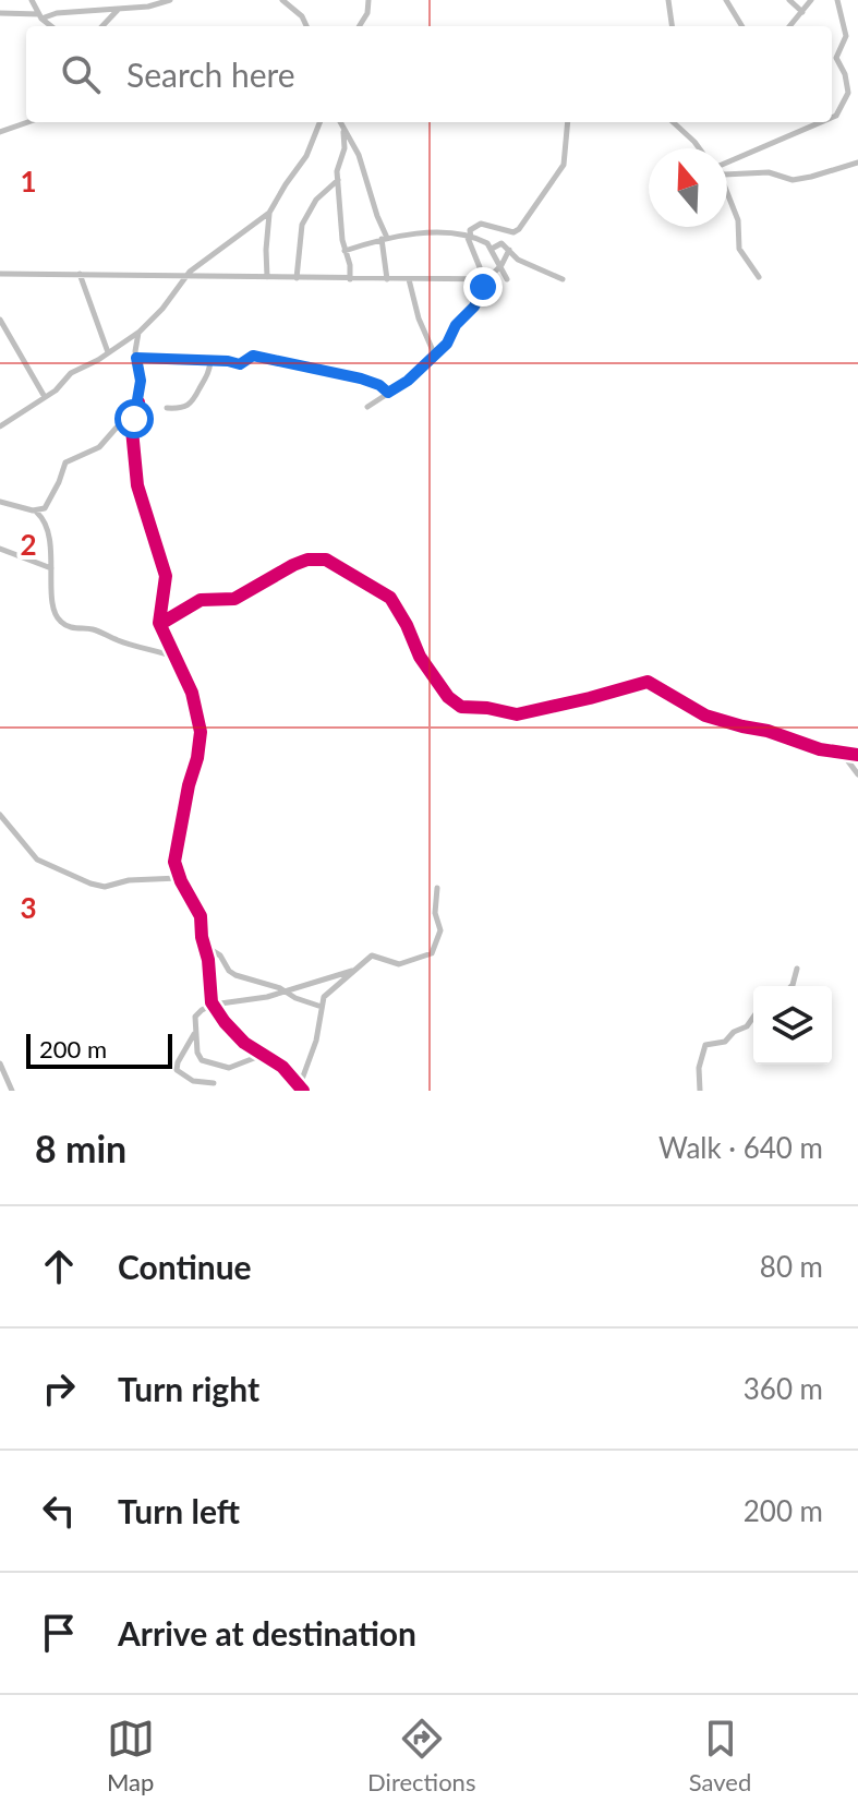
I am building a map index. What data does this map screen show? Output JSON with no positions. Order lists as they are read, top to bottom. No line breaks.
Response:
{"scale_bar":"200 m","north":"top","page":{"search":"Search here","scale":"200 m","heading":["8 min","Walk · 640 m"],"list":[["Continue","80 m"],["Turn right","360 m"],["Turn left","200 m"],"Arrive at destination"],"nav":["Map","Directions","Saved"]},"grid":{"rows":["1","2","3"]}}
